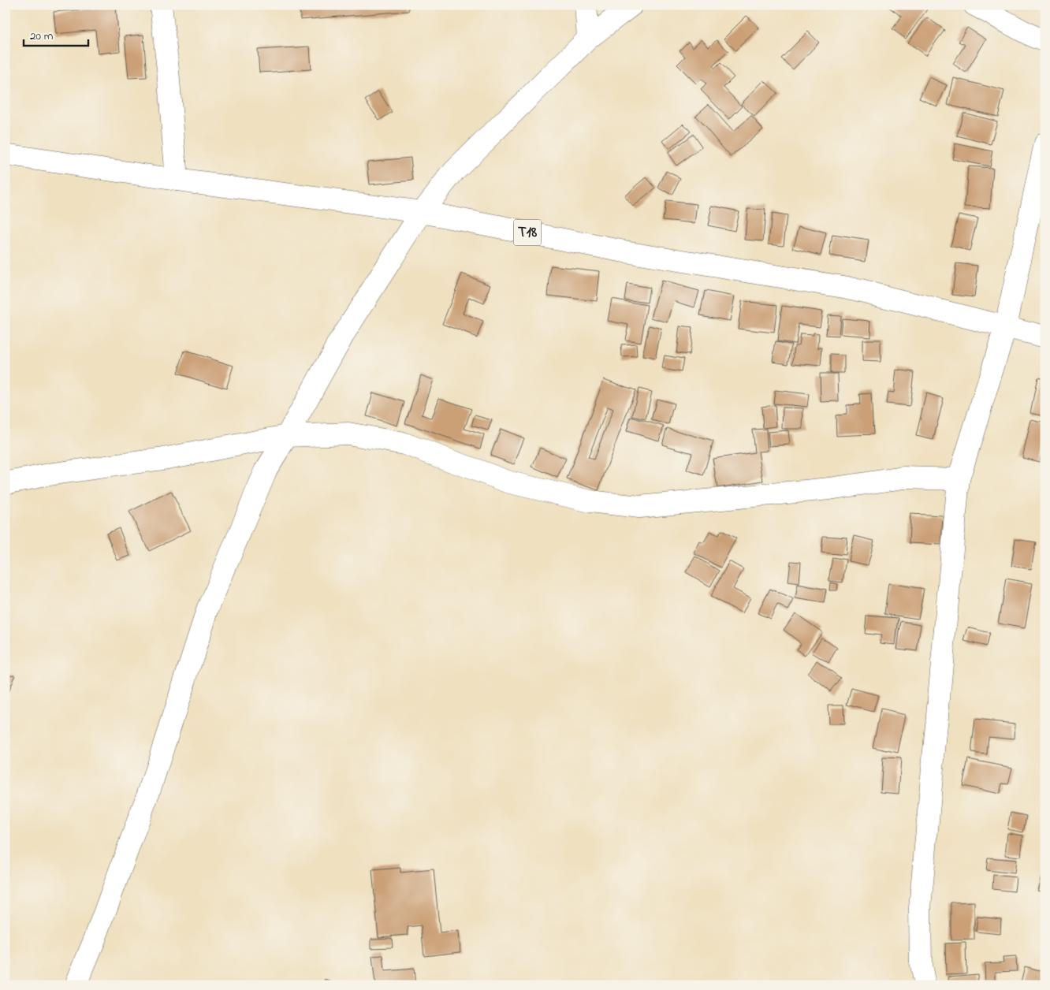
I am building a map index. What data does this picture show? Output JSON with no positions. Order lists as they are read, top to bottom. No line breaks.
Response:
{"streets":{"main road":["T18"]},"scale_bar":"20 m"}
